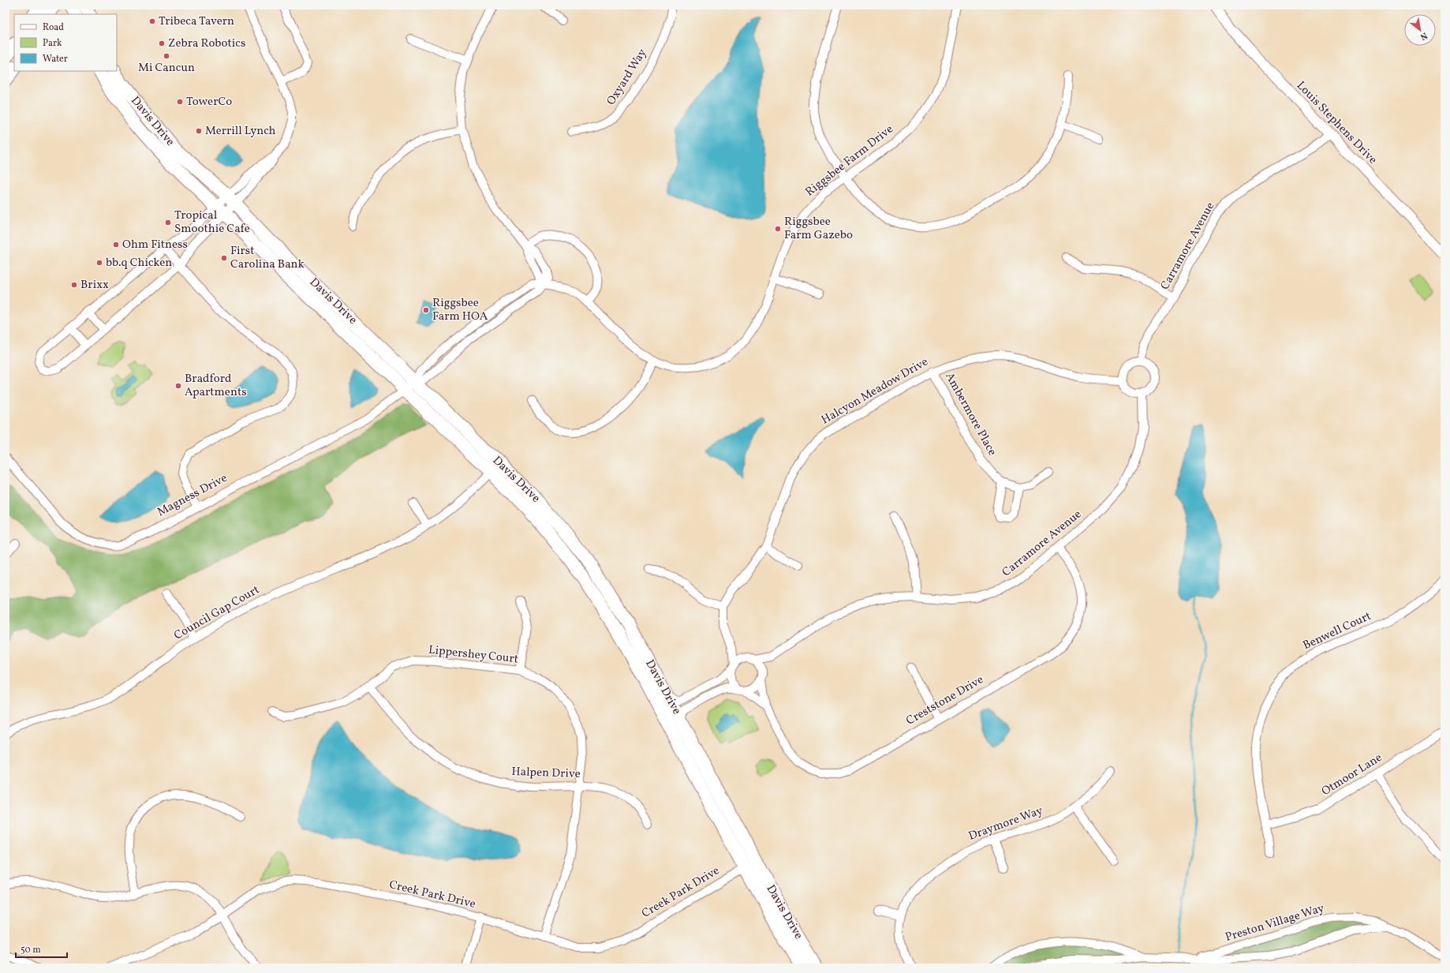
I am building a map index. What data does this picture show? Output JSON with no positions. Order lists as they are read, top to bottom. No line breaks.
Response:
{"streets":{"main road":["Davis Drive"],"street":["Oxyard Way","Louis Stephens Drive","Riggsbee Farm Drive","Carramore Avenue","Halcyon Meadow Drive","Ambermore Place","Magness Drive","Council Gap Court","Benwell Court","Lippershey Court","Creststone Drive","Halpen Drive","Otmoor Lane","Draymore Way","Creek Park Drive","Preston Village Way"]},"crossings":[["Davis Drive","Riggsbee Farm Drive"],["Davis Drive","Magness Drive"],["Davis Drive","Council Gap Court"],["Davis Drive","Creek Park Drive"],["Louis Stephens Drive","Carramore Avenue"],["Riggsbee Farm Drive","Magness Drive"],["Carramore Avenue","Halcyon Meadow Drive"],["Carramore Avenue","Creststone Drive"],["Halcyon Meadow Drive","Ambermore Place"],["Halcyon Meadow Drive","Creststone Drive"],["Benwell Court","Otmoor Lane"],["Lippershey Court","Halpen Drive"],["Lippershey Court","Creek Park Drive"]],"places":["Tribeca Tavern","Zebra Robotics","Mi Cancun","TowerCo","Merrill Lynch","Tropical Smoothie Cafe","Riggsbee Farm Gazebo","Ohm Fitness","First Carolina Bank","bb.q Chicken","Brixx","Riggsbee Farm HOA","Bradford Apartments"],"legend":["Road","Park","Water"],"scale_bar":"50 m","north":"bottom right"}
